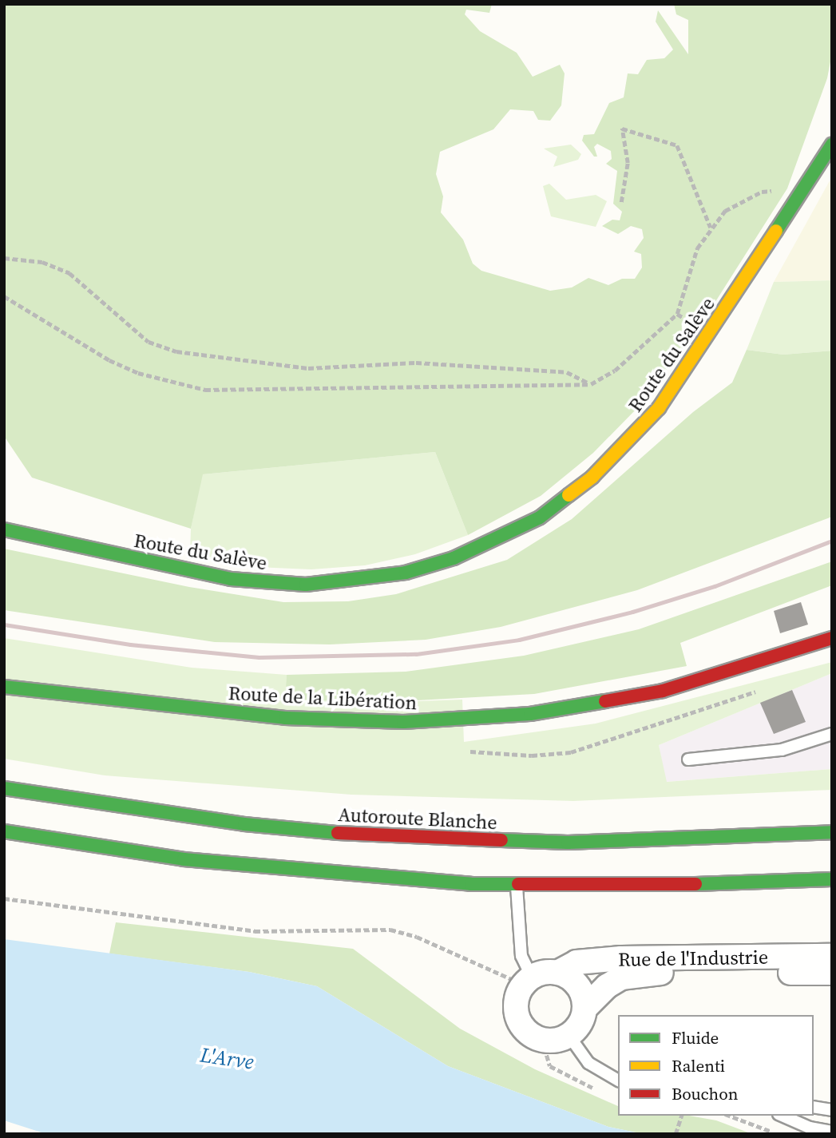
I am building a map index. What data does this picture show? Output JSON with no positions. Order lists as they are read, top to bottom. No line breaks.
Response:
{"streets":{"main road":["Route du Salève","Route de la Libération","Autoroute Blanche"],"street":["Rue de l'Industrie"]},"water":["L'Arve"],"legend":["Fluide","Ralenti","Bouchon"]}
